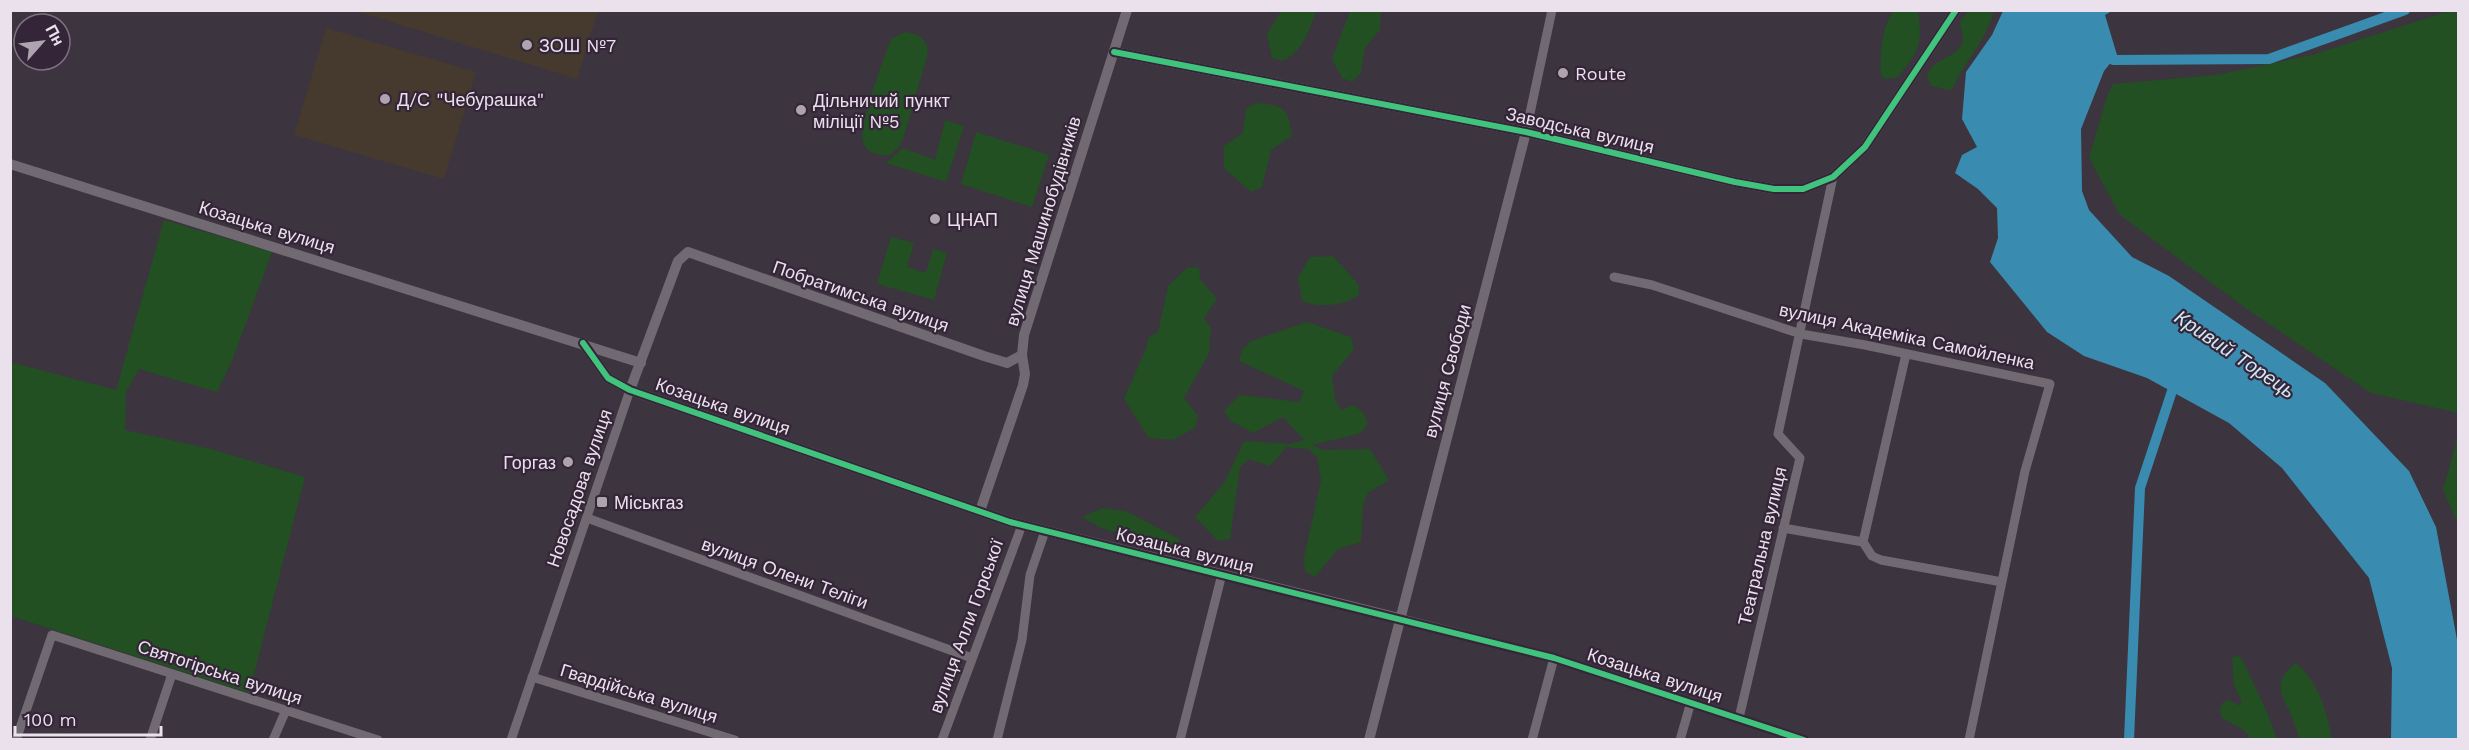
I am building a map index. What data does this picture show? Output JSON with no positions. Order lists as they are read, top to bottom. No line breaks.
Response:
{"streets":{"street":["Заводська вулиця","вулиця Машинобудівників","Козацька вулиця","Побратимська вулиця","вулиця Академіка Самойленка","вулиця Свободи","Новосадова вулиця","Театральна вулиця","вулиця Олени Теліги","вулиця Алли Горської","Святогірська вулиця","Гвардійська вулиця"]},"crossings":[["Заводська вулиця","вулиця Машинобудівників"],["Заводська вулиця","вулиця Свободи"],["Заводська вулиця","Театральна вулиця"],["вулиця Машинобудівників","Козацька вулиця"],["вулиця Машинобудівників","Побратимська вулиця"],["Козацька вулиця","вулиця Свободи"],["Козацька вулиця","Новосадова вулиця"],["Козацька вулиця","Театральна вулиця"],["Козацька вулиця","вулиця Алли Горської"],["Побратимська вулиця","Новосадова вулиця"],["вулиця Академіка Самойленка","Театральна вулиця"],["Новосадова вулиця","вулиця Олени Теліги"],["Новосадова вулиця","Гвардійська вулиця"],["вулиця Олени Теліги","вулиця Алли Горської"]],"water":["Кривий Торець"],"places":{"other":["ЗОШ №7","Route","Д/С \"Чебурашка\"","Дільничий пункт міліції №5","ЦНАП","Горгаз"],"transit":["Міськгаз"]},"scale_bar":"100 m","north":"top right"}
